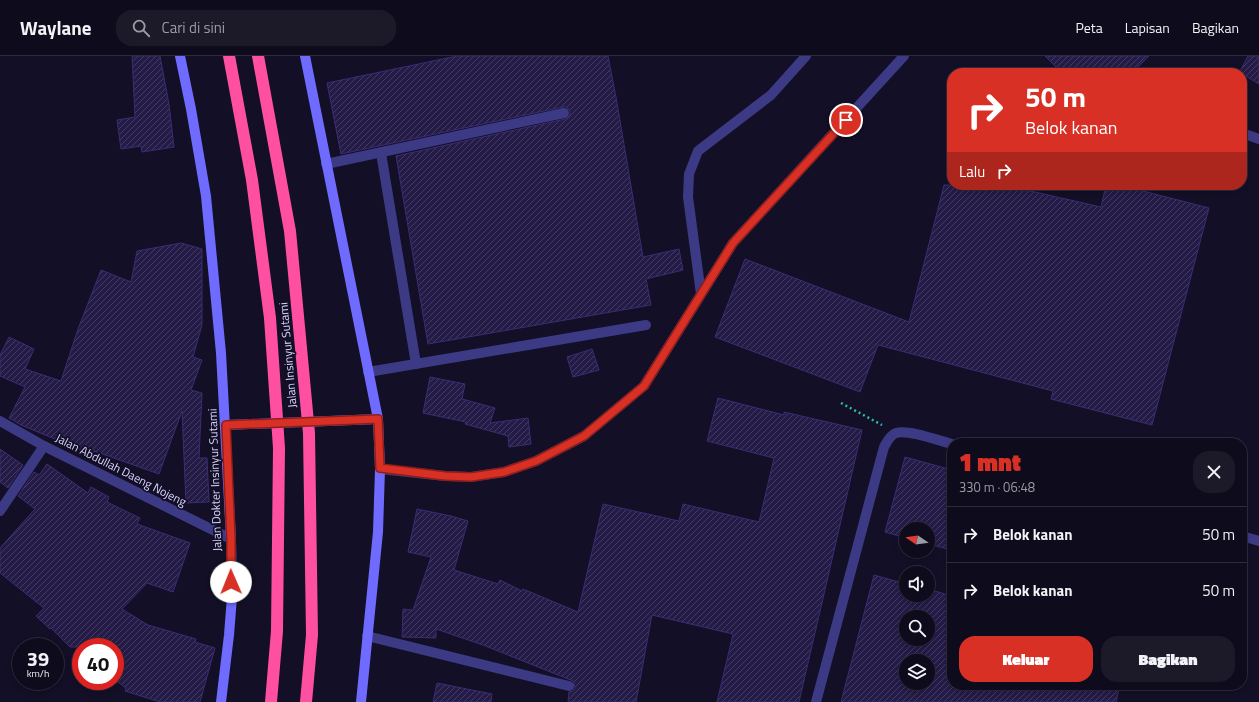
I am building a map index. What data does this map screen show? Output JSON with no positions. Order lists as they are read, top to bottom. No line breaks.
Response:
{"streets":{"highway":["Jalan Insinyur Sutami"],"street":["Jalan Abdullah Daeng Nojeng","Jalan Dokter Insinyur Sutami"]},"crossings":[["Jalan Abdullah Daeng Nojeng","Jalan Dokter Insinyur Sutami"]],"north":"left","page":{"header":"Waylane","search":"Cari di sini","nav":["Peta","Lapisan","Bagikan"],"turn":["50 m","Belok kanan"],"then":"Lalu","heading":["1 mnt","330 m · 06:48"],"list":[{"name":"Belok kanan","value":"50 m"},{"name":"Belok kanan","value":"50 m"}],"buttons":["Keluar","Bagikan"],"speed":"39 km/h","limit":"40"}}
